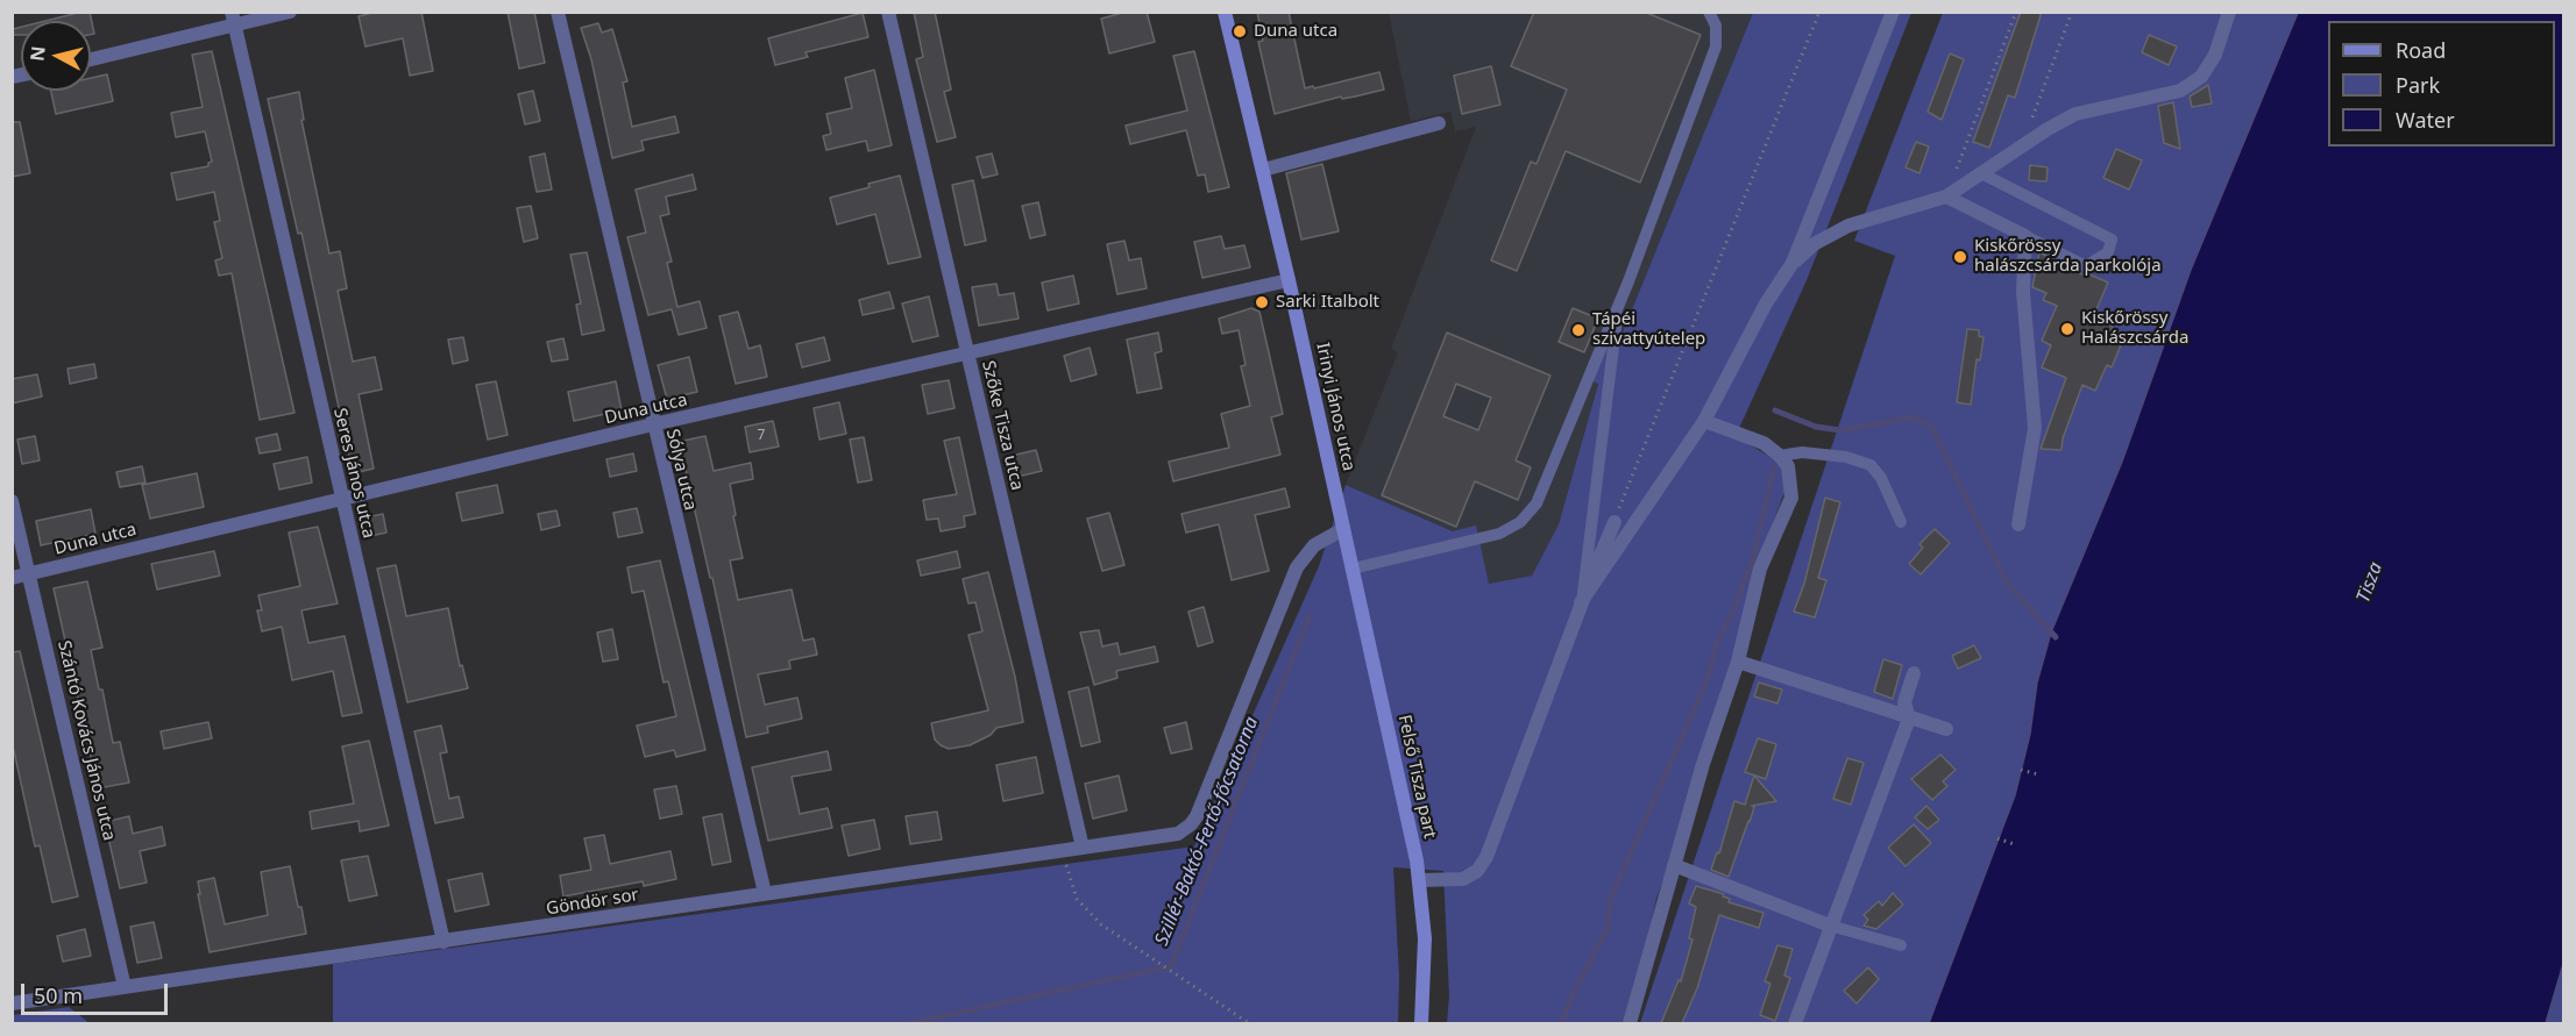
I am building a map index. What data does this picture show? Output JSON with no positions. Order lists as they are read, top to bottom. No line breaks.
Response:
{"streets":{"main road":["Irinyi János utca","Felső Tisza part"],"street":["Duna utca","Szőke Tisza utca","Sólya utca","Seres János utca","Szántó Kovács János utca","Göndör sor"]},"crossings":[["Irinyi János utca","Duna utca"],["Irinyi János utca","Felső Tisza part"],["Irinyi János utca","Göndör sor"],["Duna utca","Szőke Tisza utca"],["Duna utca","Sólya utca"],["Duna utca","Seres János utca"],["Duna utca","Szántó Kovács János utca"],["Szőke Tisza utca","Göndör sor"],["Sólya utca","Göndör sor"],["Seres János utca","Göndör sor"],["Szántó Kovács János utca","Göndör sor"],["Felső Tisza part","Göndör sor"]],"water":["Tisza","Szillér-Baktó-Fertő-főcsatorna"],"places":["Duna utca","Kiskőrössy halászcsárda parkolója","Sarki Italbolt","Kiskőrössy Halászcsárda","Tápéi szivattyútelep"],"house_numbers":["7"],"legend":["Road","Park","Water"],"scale_bar":"50 m","north":"left"}
